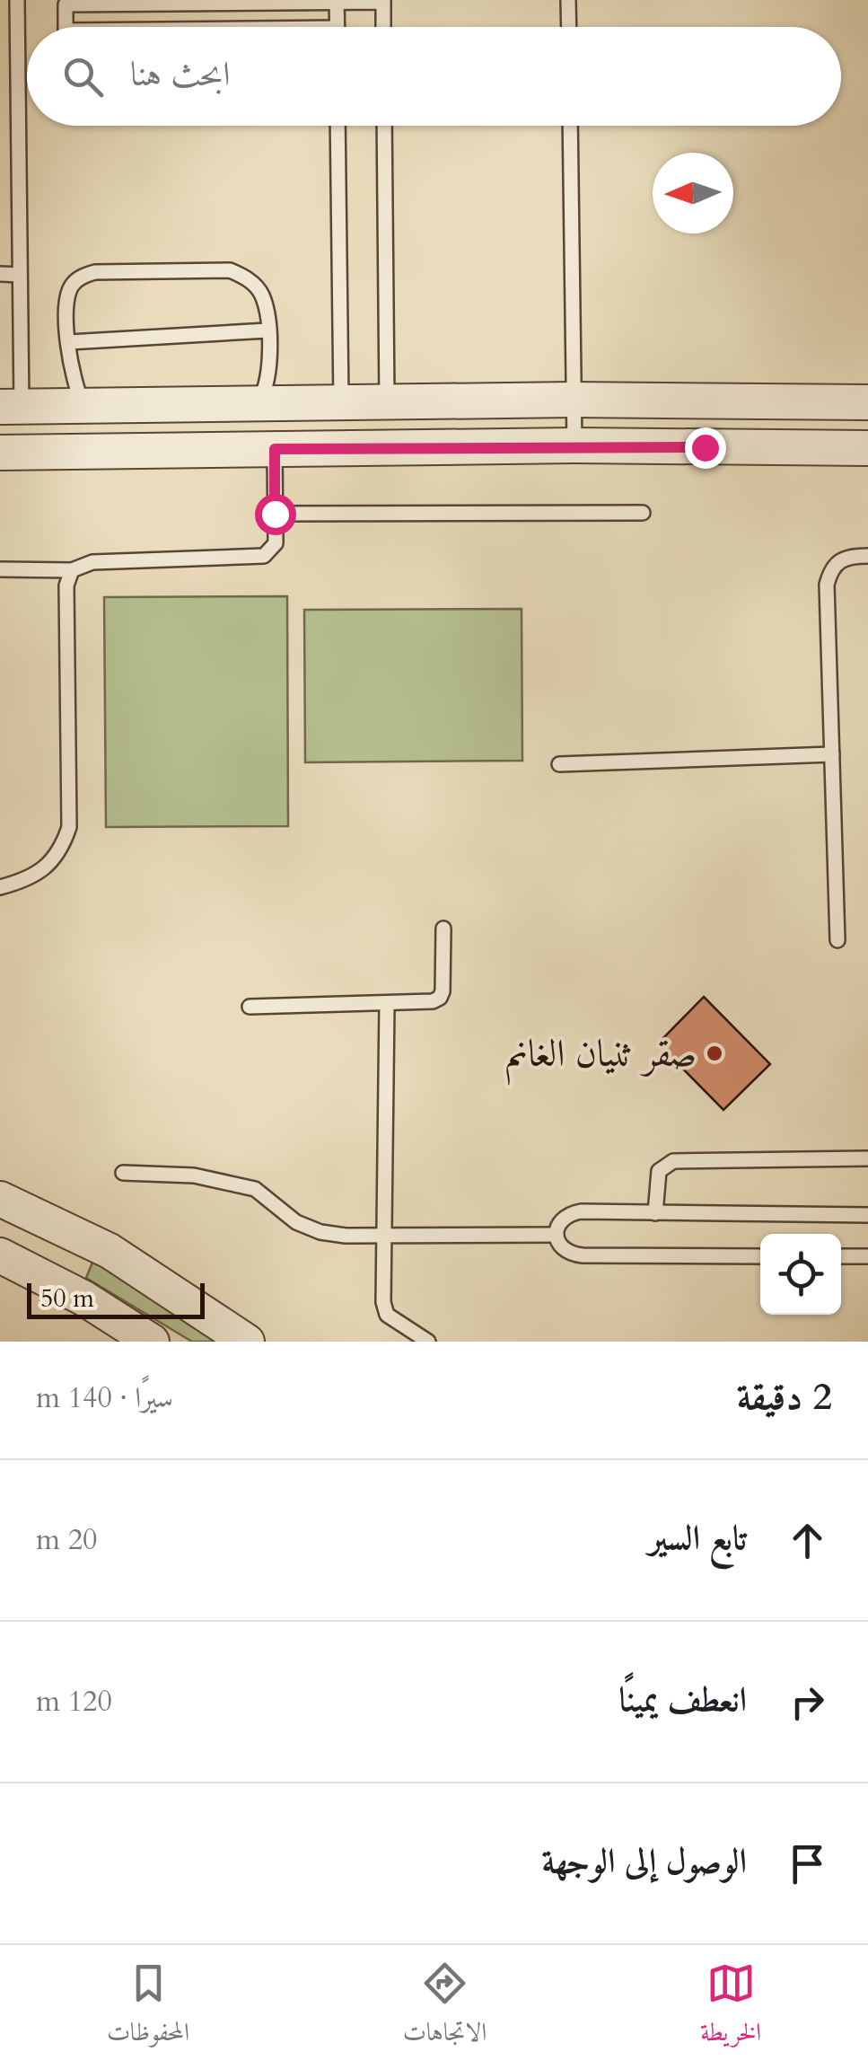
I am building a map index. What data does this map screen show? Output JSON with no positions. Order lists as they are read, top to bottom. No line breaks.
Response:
{"places":["صقر ثنيان الغانم"],"scale_bar":"50 m","north":"left","page":{"search":"ابحث هنا","scale":"50 m","heading":["2 دقيقة","سيرًا · 140 m"],"list":[["تابع السير","20 m"],["انعطف يمينًا","120 m"],"الوصول إلى الوجهة"],"nav":["الخريطة","الاتجاهات","المحفوظات"]}}
